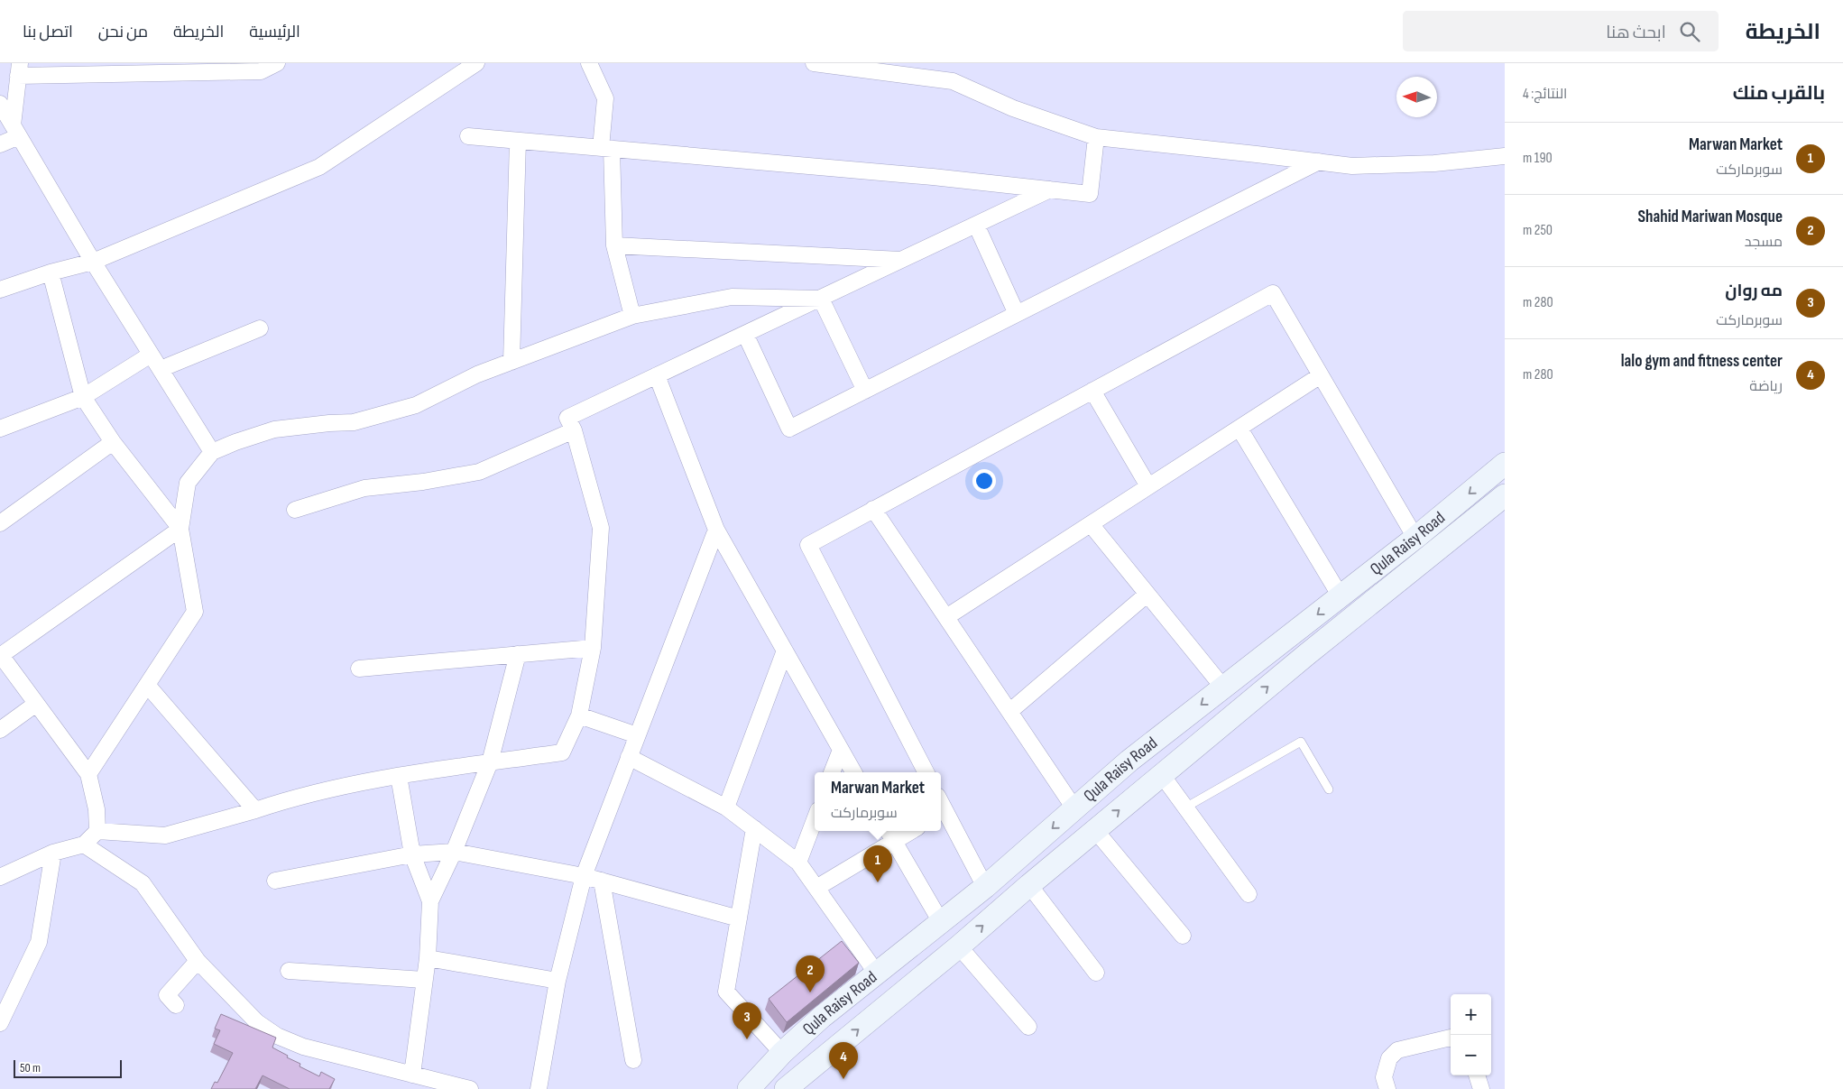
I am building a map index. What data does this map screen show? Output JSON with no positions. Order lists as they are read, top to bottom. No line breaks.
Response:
{"streets":{"main road":["Qula Raisy Road"]},"scale_bar":"50 m","north":"left","page":{"header":"الخريطة","search":"ابحث هنا","nav":["الرئيسية","الخريطة","من نحن","اتصل بنا"],"heading":["بالقرب منك","النتائج: 4"],"list":[{"mark":"1","name":"Marwan Market","note":"سوبرماركت","value":"190 m"},{"mark":"2","name":"Shahid Mariwan Mosque","note":"مسجد","value":"250 m"},{"mark":"3","name":"مه روان","note":"سوبرماركت","value":"280 m"},{"mark":"4","name":"lalo gym and fitness center","note":"رياضة","value":"280 m"}],"popup":["Marwan Market","سوبرماركت"],"pins":["1","2","3","4"],"map_buttons":["+","−"],"scale":"50 m"}}
